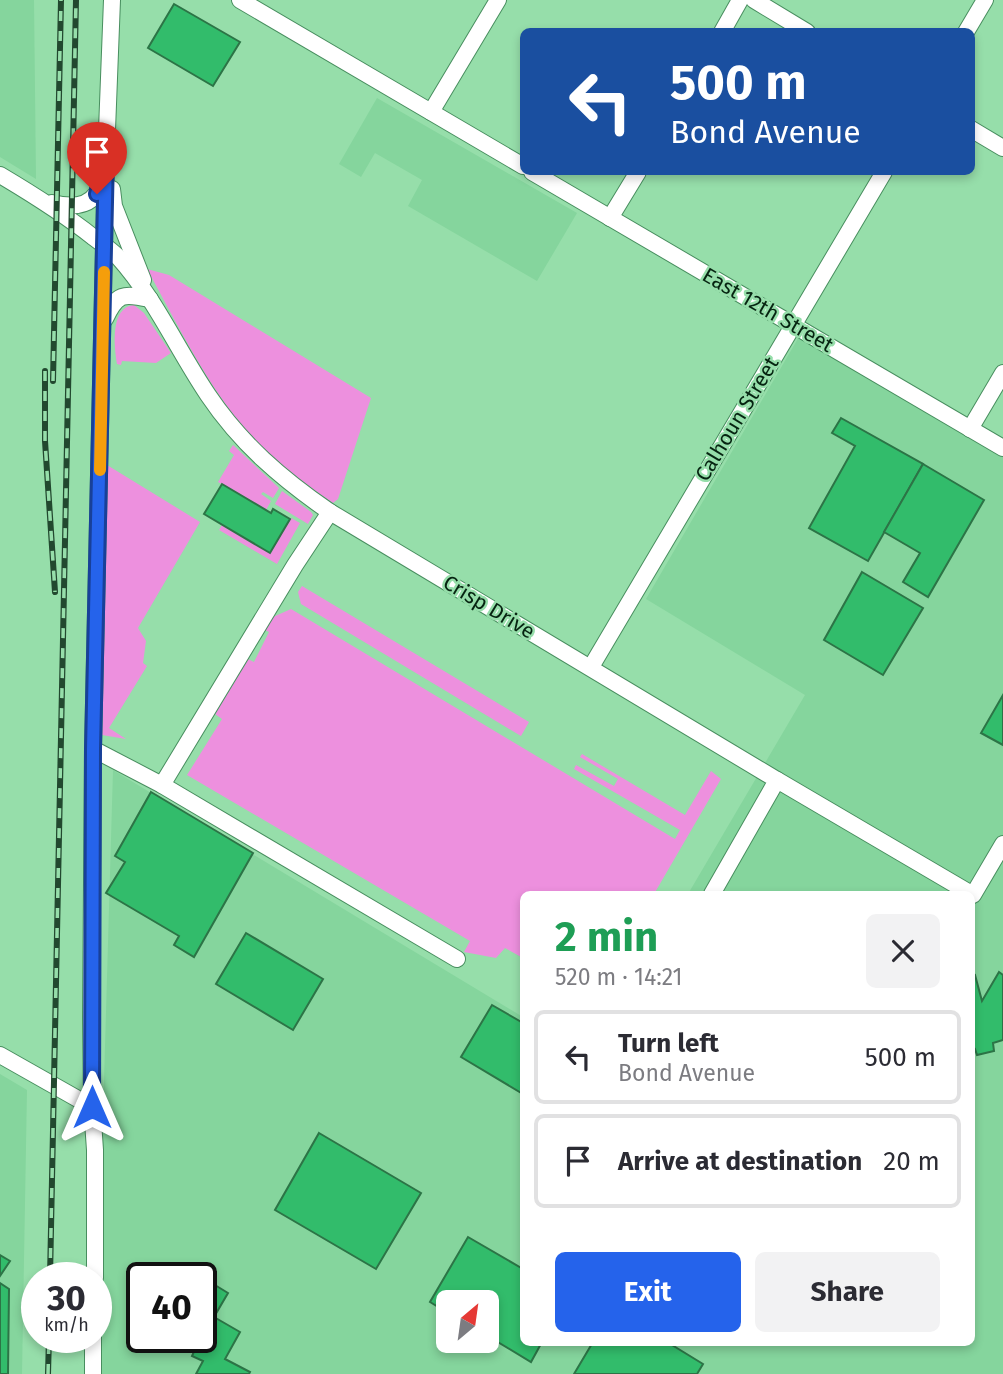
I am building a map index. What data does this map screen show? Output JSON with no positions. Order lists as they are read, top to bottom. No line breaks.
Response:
{"streets":{"street":["East 12th Street","Calhoun Street","Crisp Drive"]},"crossings":[["East 12th Street","Calhoun Street"],["Calhoun Street","Crisp Drive"]],"north":"top right","page":{"turn":["500 m","Bond Avenue"],"heading":["2 min","520 m · 14:21"],"list":[{"name":"Turn left","note":"Bond Avenue","value":"500 m"},{"name":"Arrive at destination","value":"20 m"}],"buttons":["Exit","Share"],"speed":"30 km/h","limit":"40"}}
